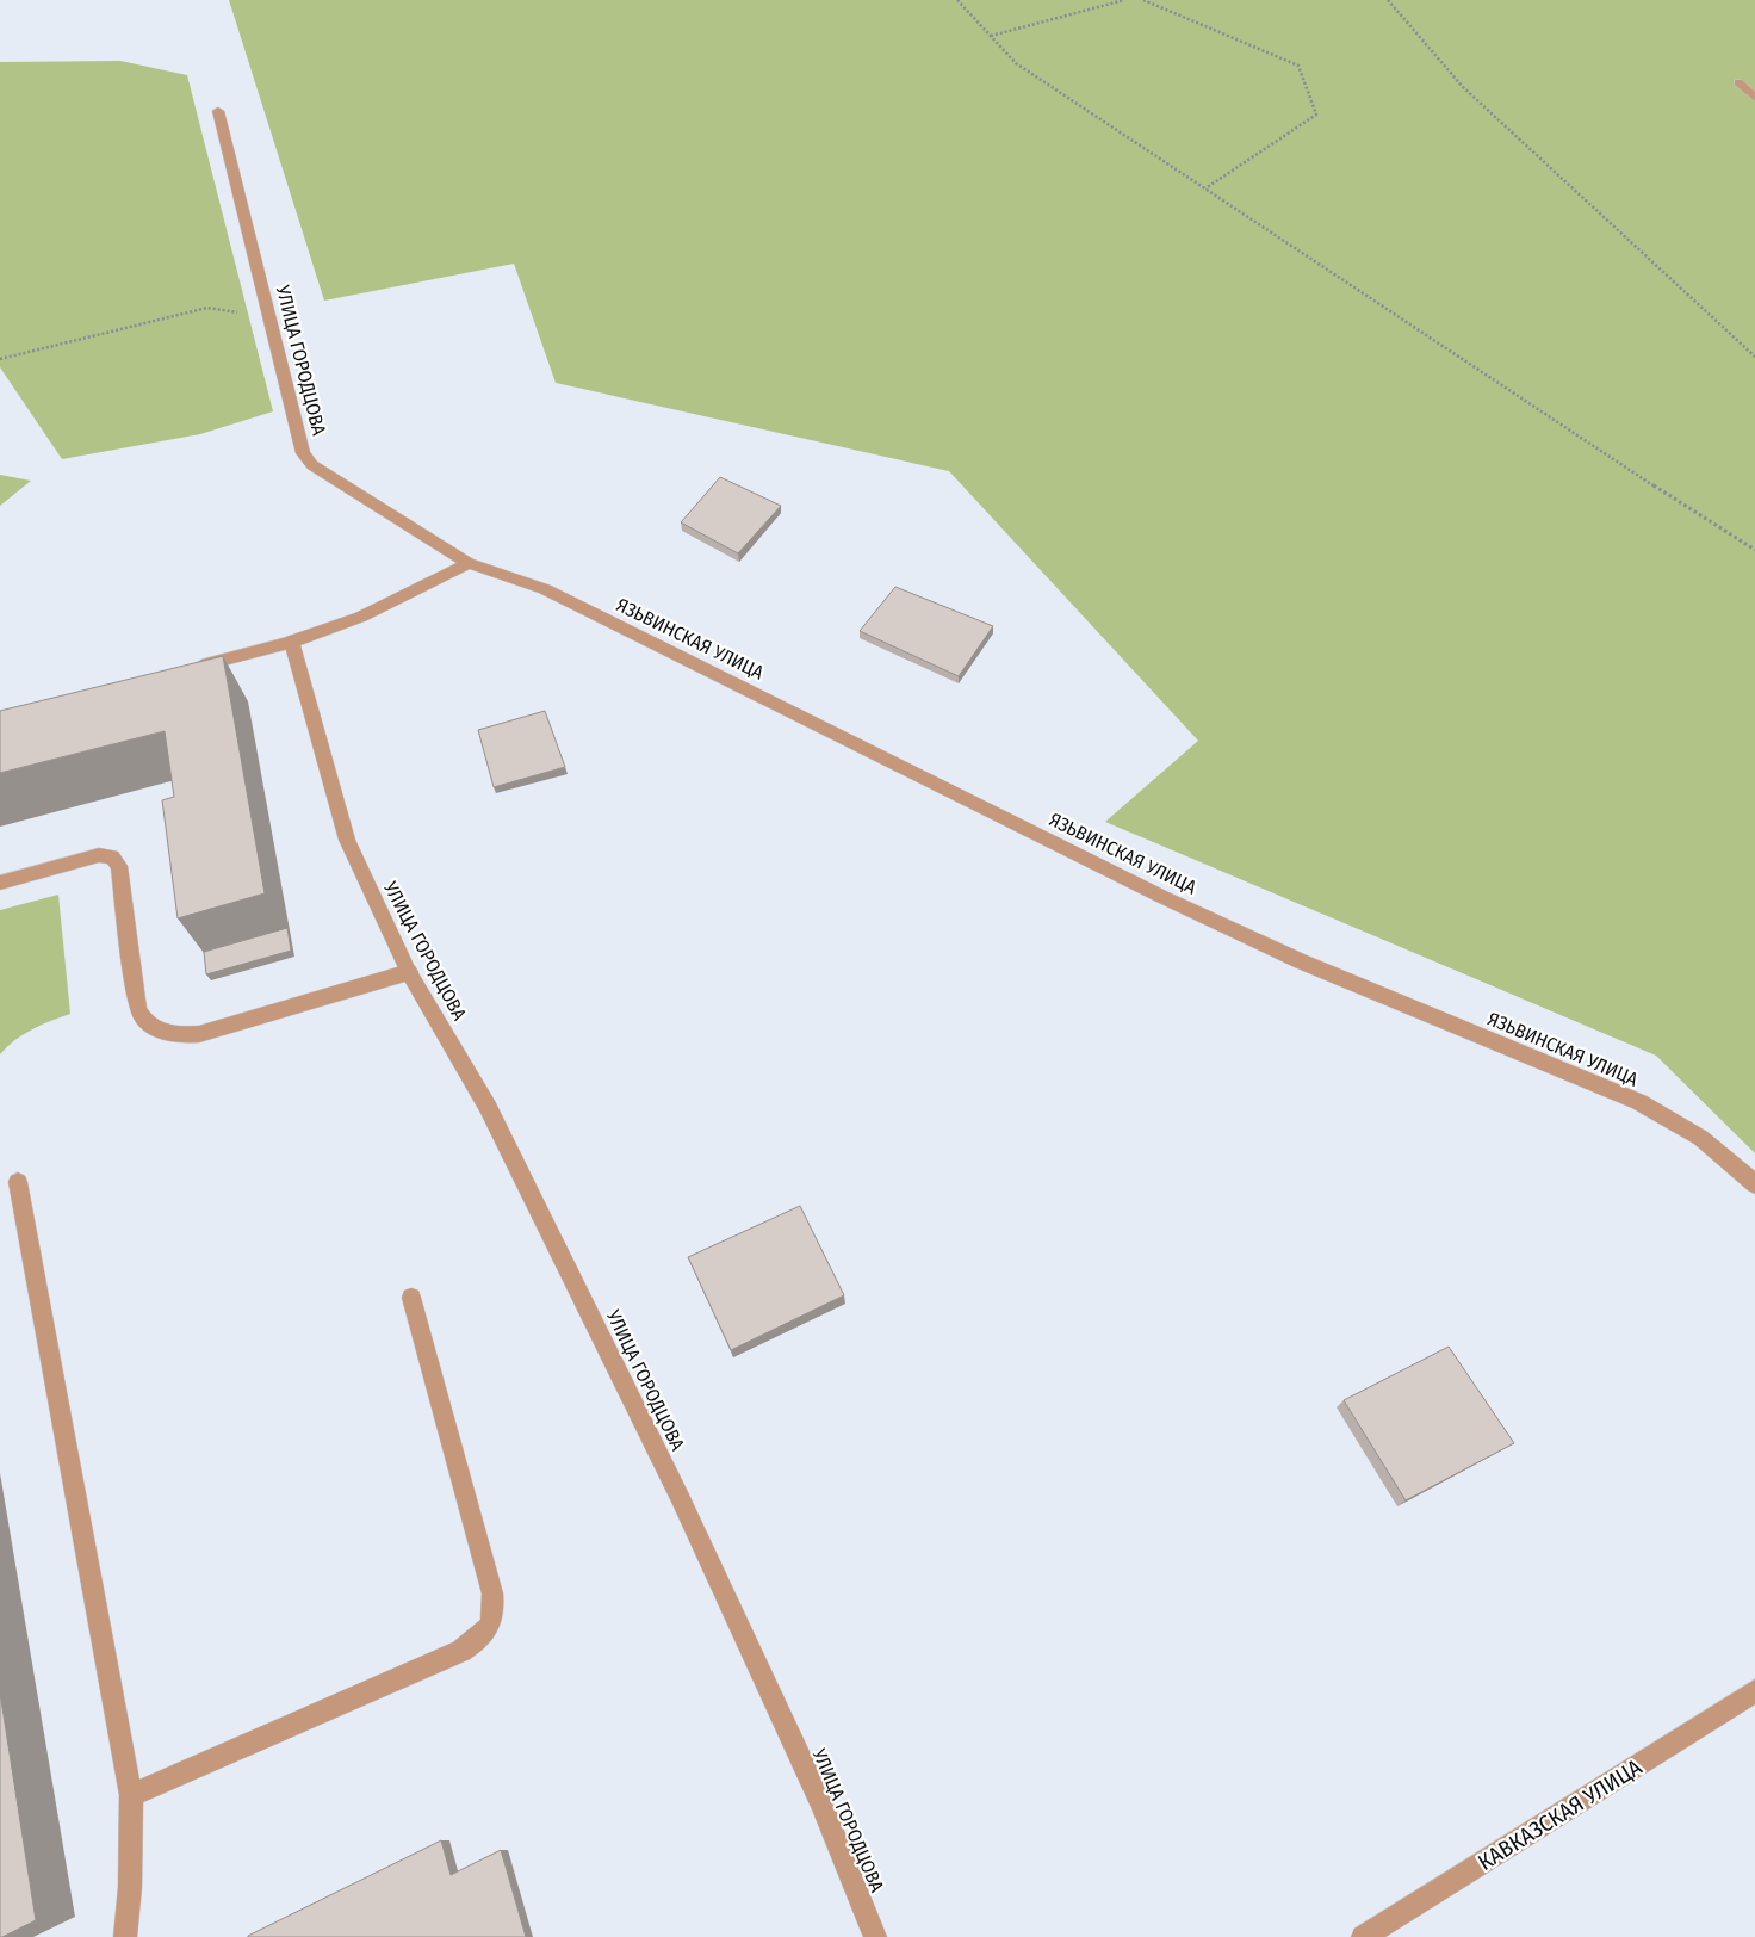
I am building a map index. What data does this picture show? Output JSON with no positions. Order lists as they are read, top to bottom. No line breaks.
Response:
{"streets":{"street":["УЛИЦА ГОРОДЦОВА","ЯЗЬВИНСКАЯ УЛИЦА","КАВКАЗСКАЯ УЛИЦА"]},"crossings":[["УЛИЦА ГОРОДЦОВА","ЯЗЬВИНСКАЯ УЛИЦА"]]}
